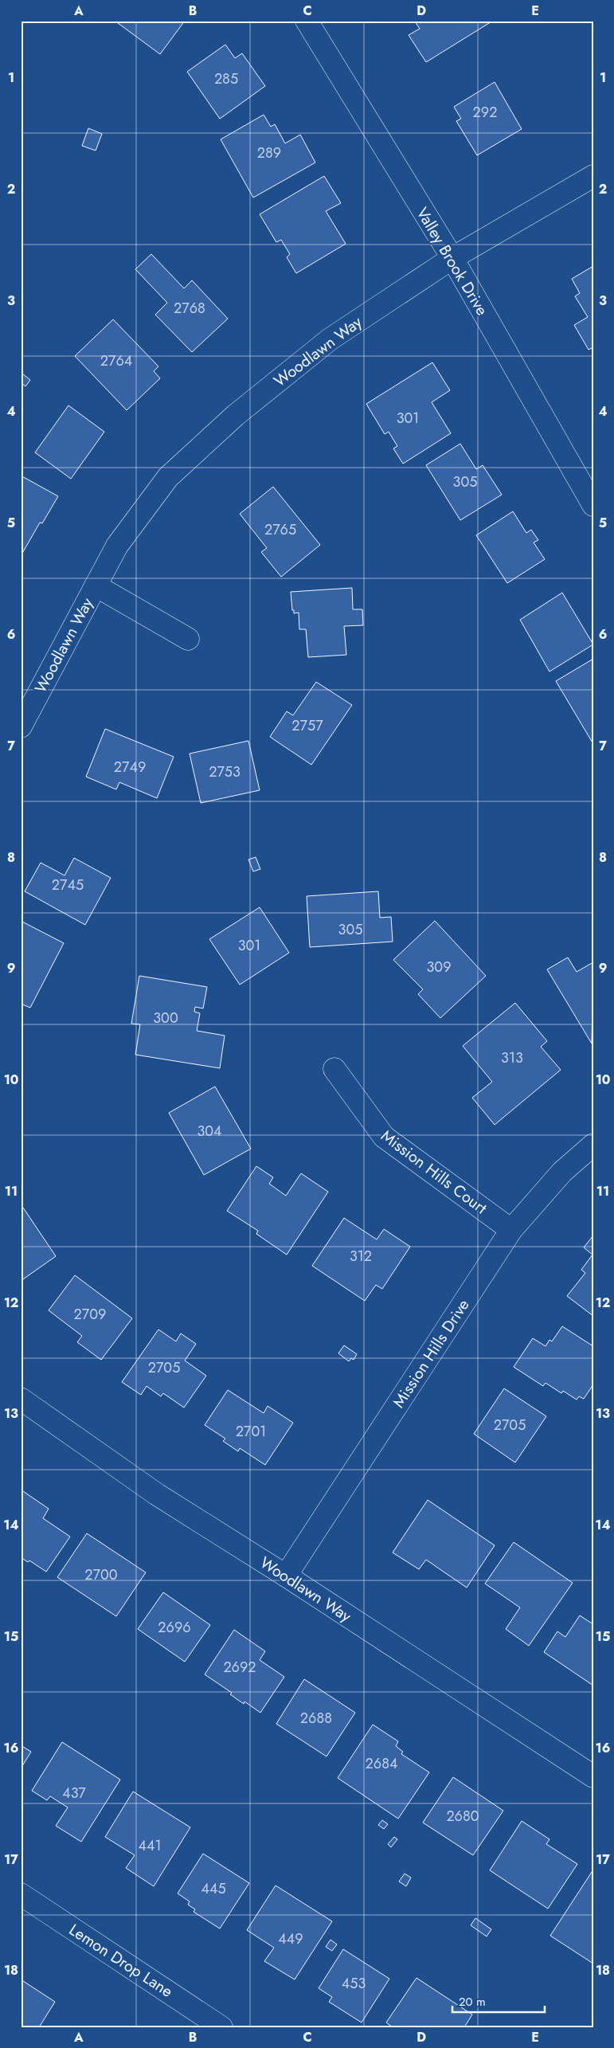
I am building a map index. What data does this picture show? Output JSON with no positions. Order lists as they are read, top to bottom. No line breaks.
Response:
{"streets":{"street":["Valley Brook Drive","Woodlawn Way","Mission Hills Court","Mission Hills Drive","Lemon Drop Lane"]},"crossings":[["Valley Brook Drive","Woodlawn Way"],["Woodlawn Way","Mission Hills Drive"],["Mission Hills Court","Mission Hills Drive"]],"house_numbers":["285","292","289","2768","2764","301","305","2765","2757","2749","2753","2745","305","301","309","300","313","304","312","2709","2705","2705","2701","2700","2696","2692","2688","2684","437","2680","441","445","449","453"],"scale_bar":"20 m","grid":{"columns":["A","B","C","D","E"],"rows":["1","2","3","4","5","6","7","8","9","10","11","12","13","14","15","16","17","18"]}}
